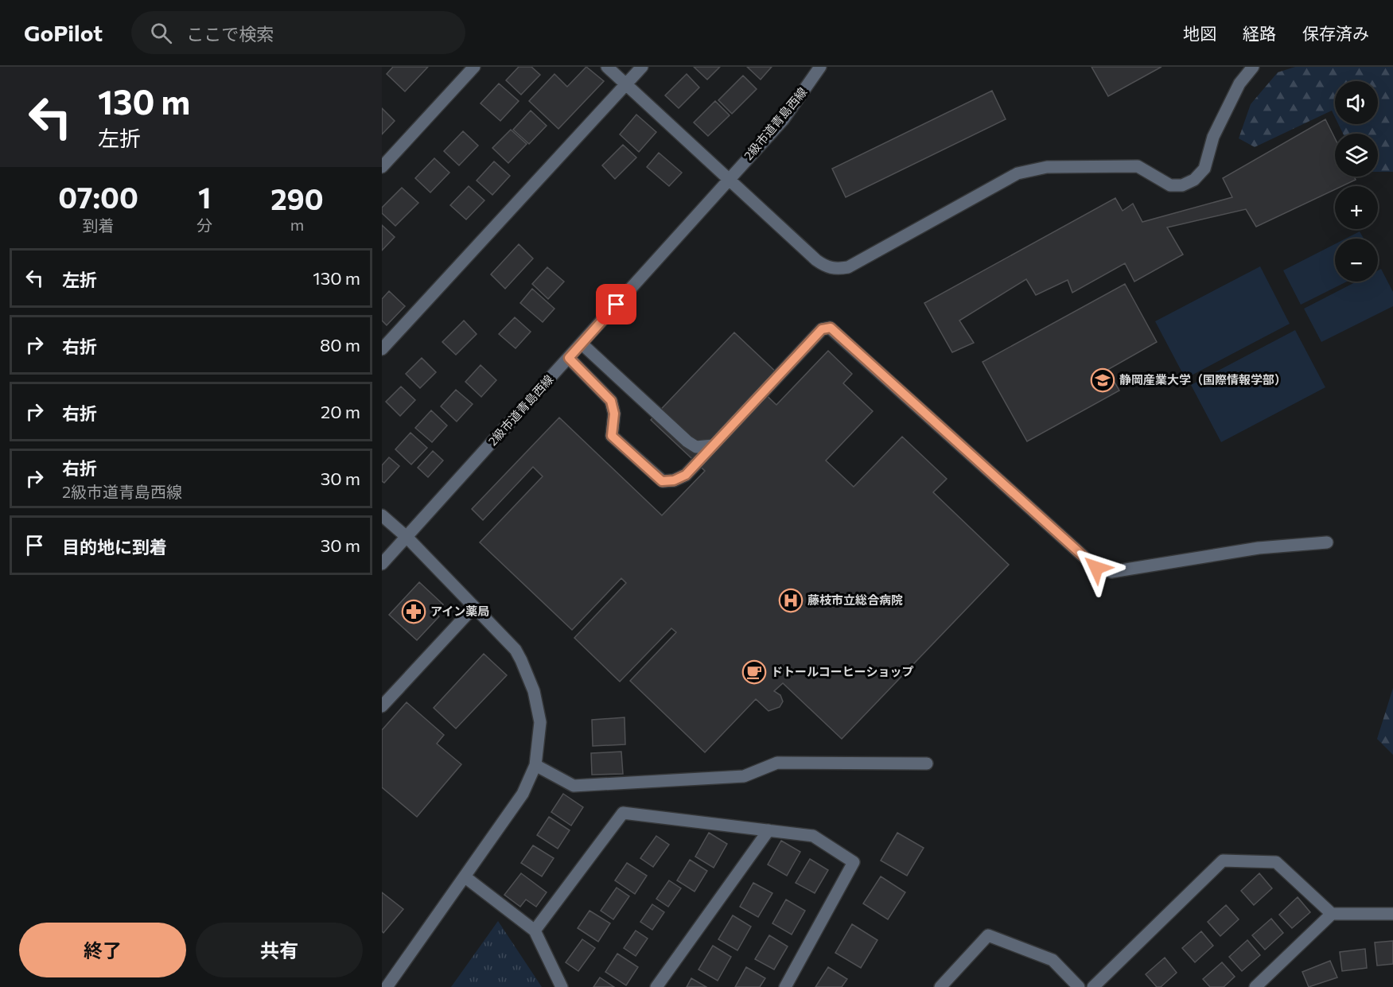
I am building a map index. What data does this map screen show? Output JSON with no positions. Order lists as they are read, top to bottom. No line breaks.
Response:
{"streets":{"street":["2級市道青島西線"]},"places":{"school or university":["静岡産業大学（国際情報学部）"],"hospital":["藤枝市立総合病院"],"pharmacy":["アイン薬局"],"cafe":["ドトールコーヒーショップ"]},"page":{"header":"GoPilot","search":"ここで検索","nav":["地図","経路","保存済み"],"turn":["130 m","左折"],"map_buttons":["+","−"],"eta":["07:00","到着","1","分","290","m"],"list":[{"name":"左折","value":"130 m"},{"name":"右折","value":"80 m"},{"name":"右折","value":"20 m"},{"name":"右折","note":"2級市道青島西線","value":"30 m"},{"name":"目的地に到着","value":"30 m"}],"buttons":["終了","共有"]}}
